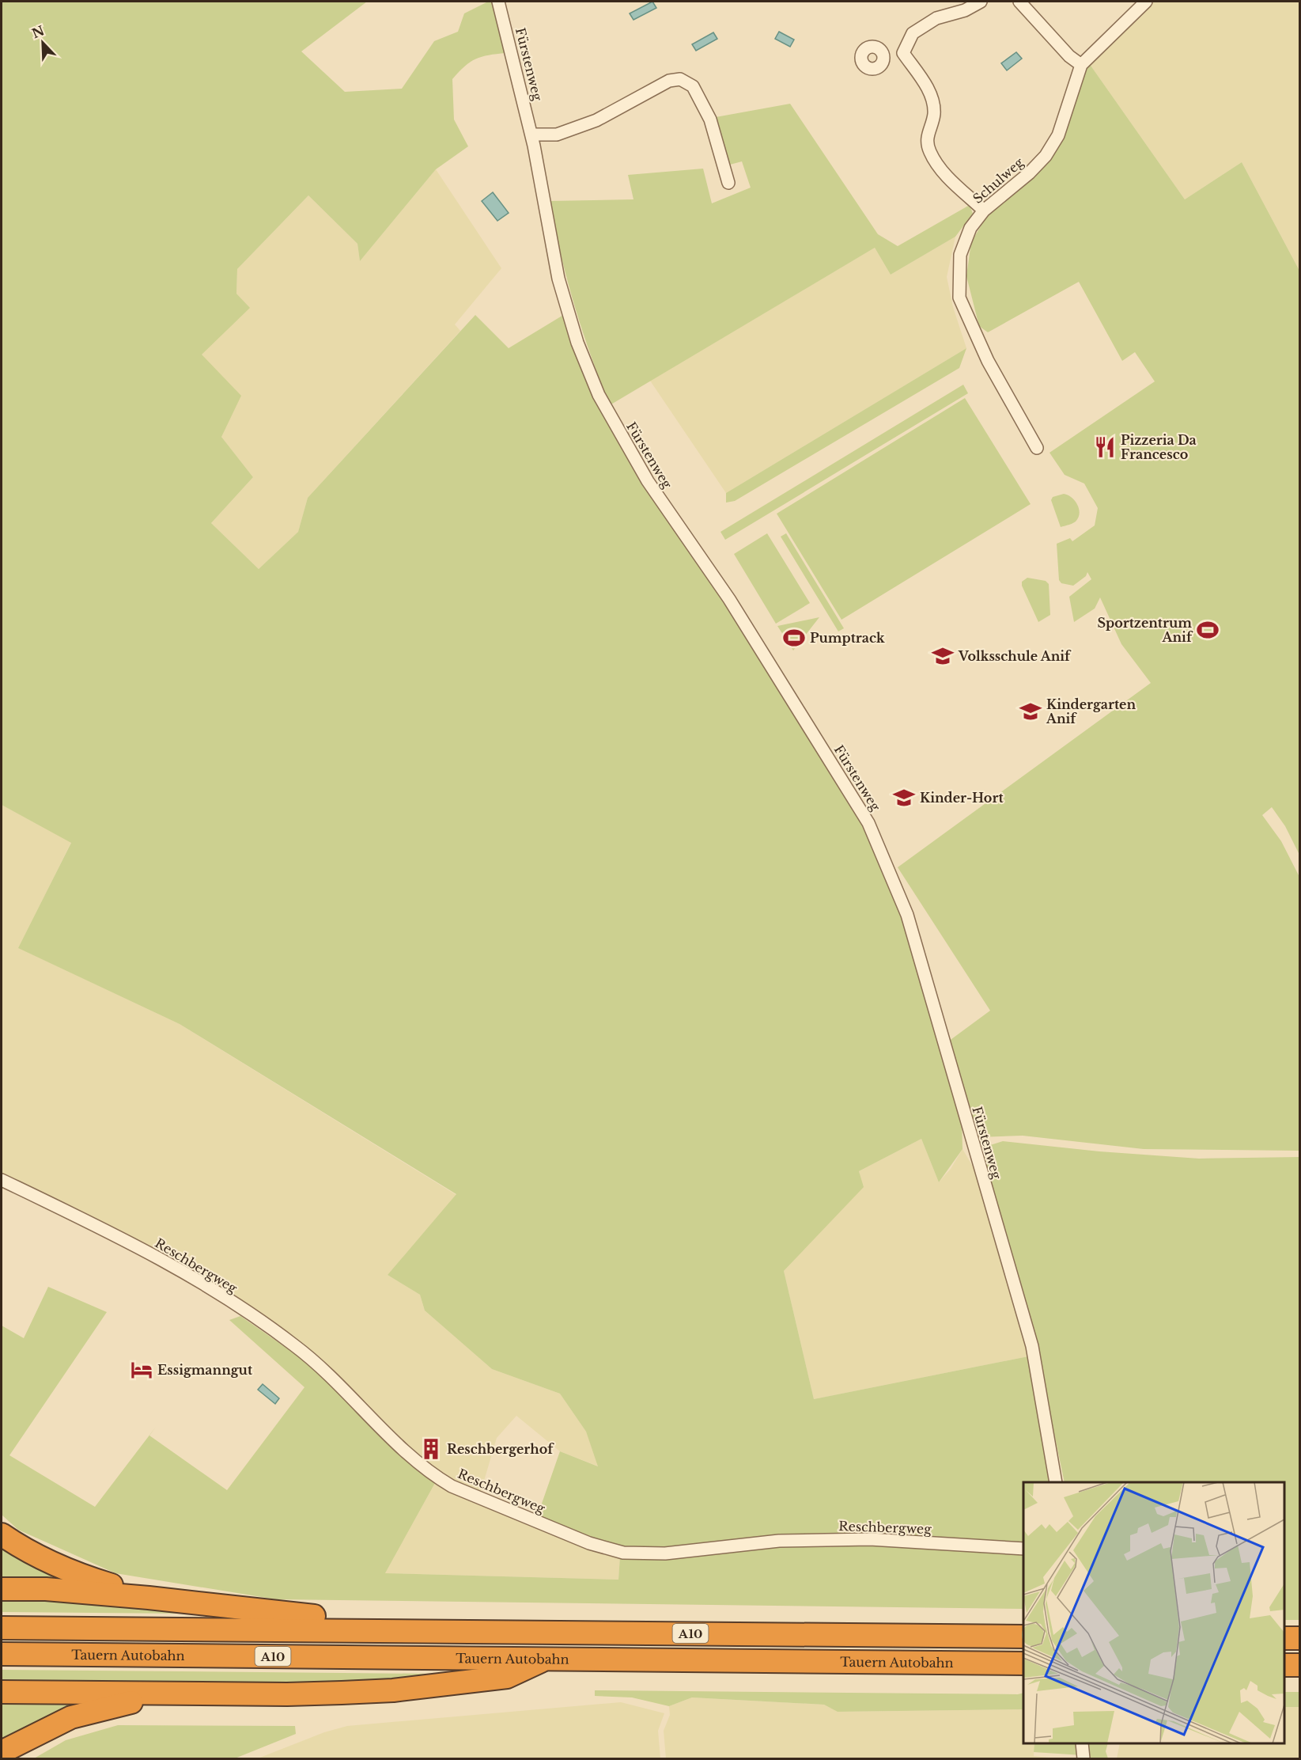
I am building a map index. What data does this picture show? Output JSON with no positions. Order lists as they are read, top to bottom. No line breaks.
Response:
{"streets":{"highway":["A10","Tauern Autobahn"],"street":["Fürstenweg","Schulweg","Reschbergweg"]},"places":{"restaurant":["Pizzeria Da Francesco"],"sports":["Sportzentrum Anif","Pumptrack"],"school or university":["Volksschule Anif","Kindergarten Anif","Kinder-Hort"],"hotel":["Essigmanngut"],"building":["Reschbergerhof"]},"north":"top left"}
